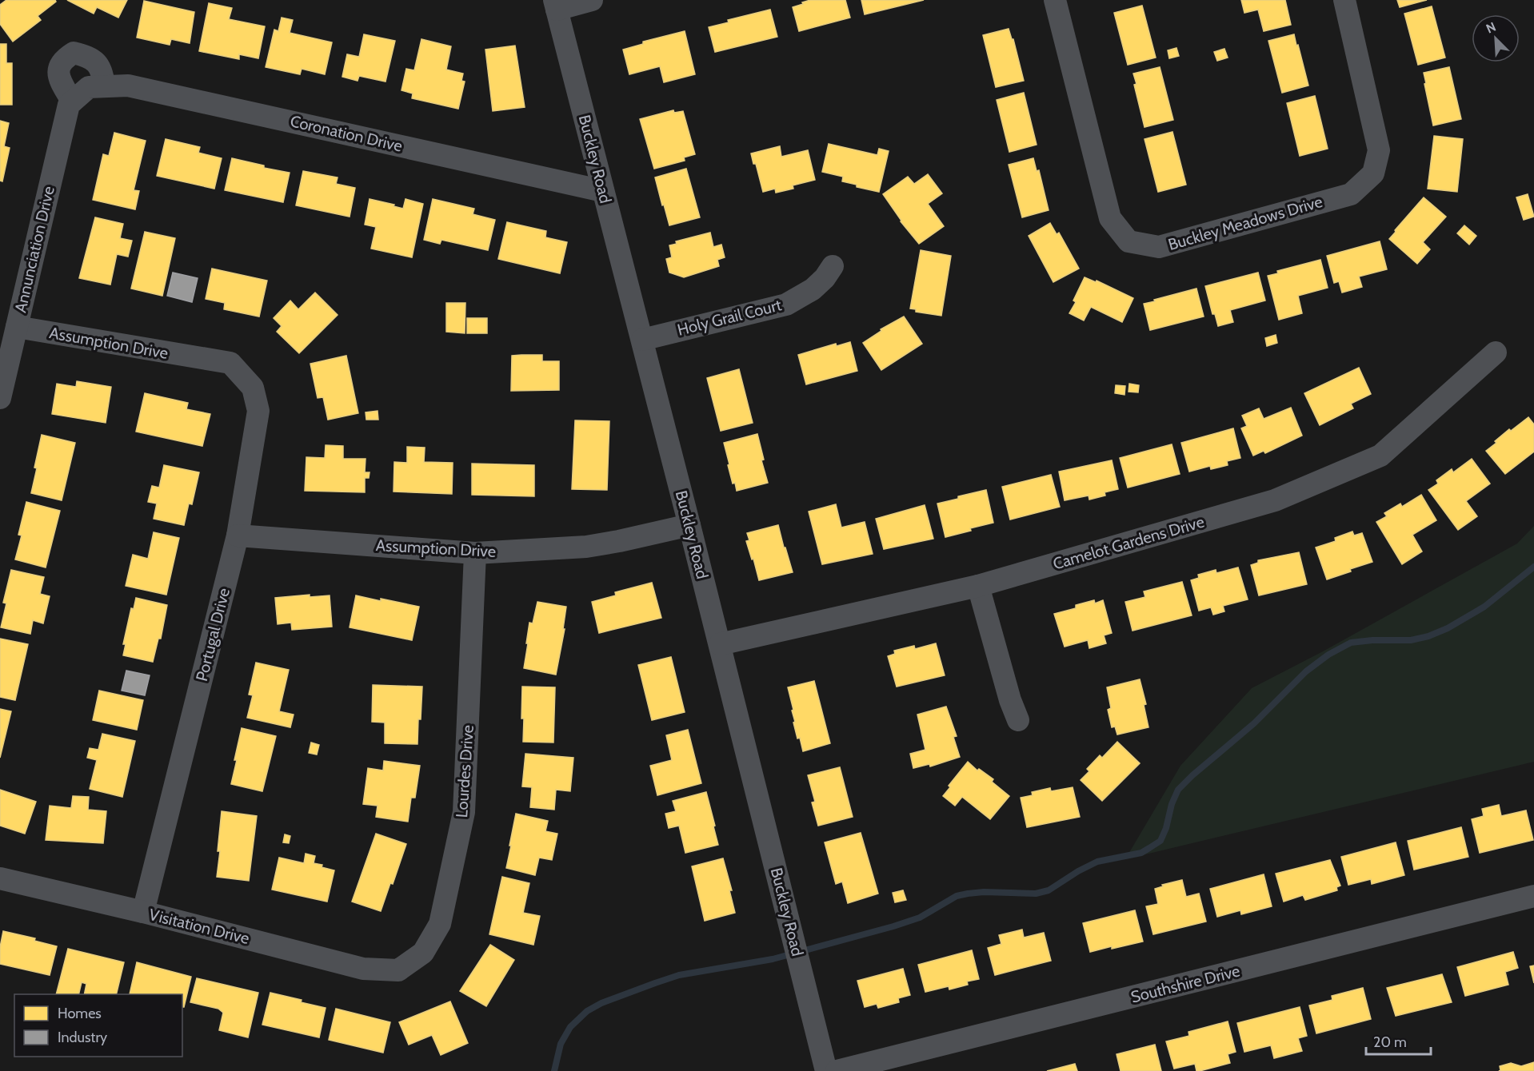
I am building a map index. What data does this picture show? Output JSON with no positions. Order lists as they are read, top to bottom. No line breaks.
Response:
{"streets":{"street":["Coronation Drive","Buckley Road","Buckley Meadows Drive","Annunciation Drive","Holy Grail Court","Assumption Drive","Camelot Gardens Drive","Portugal Drive","Lourdes Drive","Visitation Drive","Southshire Drive"]},"crossings":[["Coronation Drive","Buckley Road"],["Coronation Drive","Annunciation Drive"],["Buckley Road","Holy Grail Court"],["Buckley Road","Assumption Drive"],["Buckley Road","Camelot Gardens Drive"],["Annunciation Drive","Assumption Drive"],["Assumption Drive","Portugal Drive"],["Assumption Drive","Lourdes Drive"],["Portugal Drive","Visitation Drive"],["Lourdes Drive","Visitation Drive"]],"legend":["Homes","Industry"],"scale_bar":"20 m","north":"top left"}
